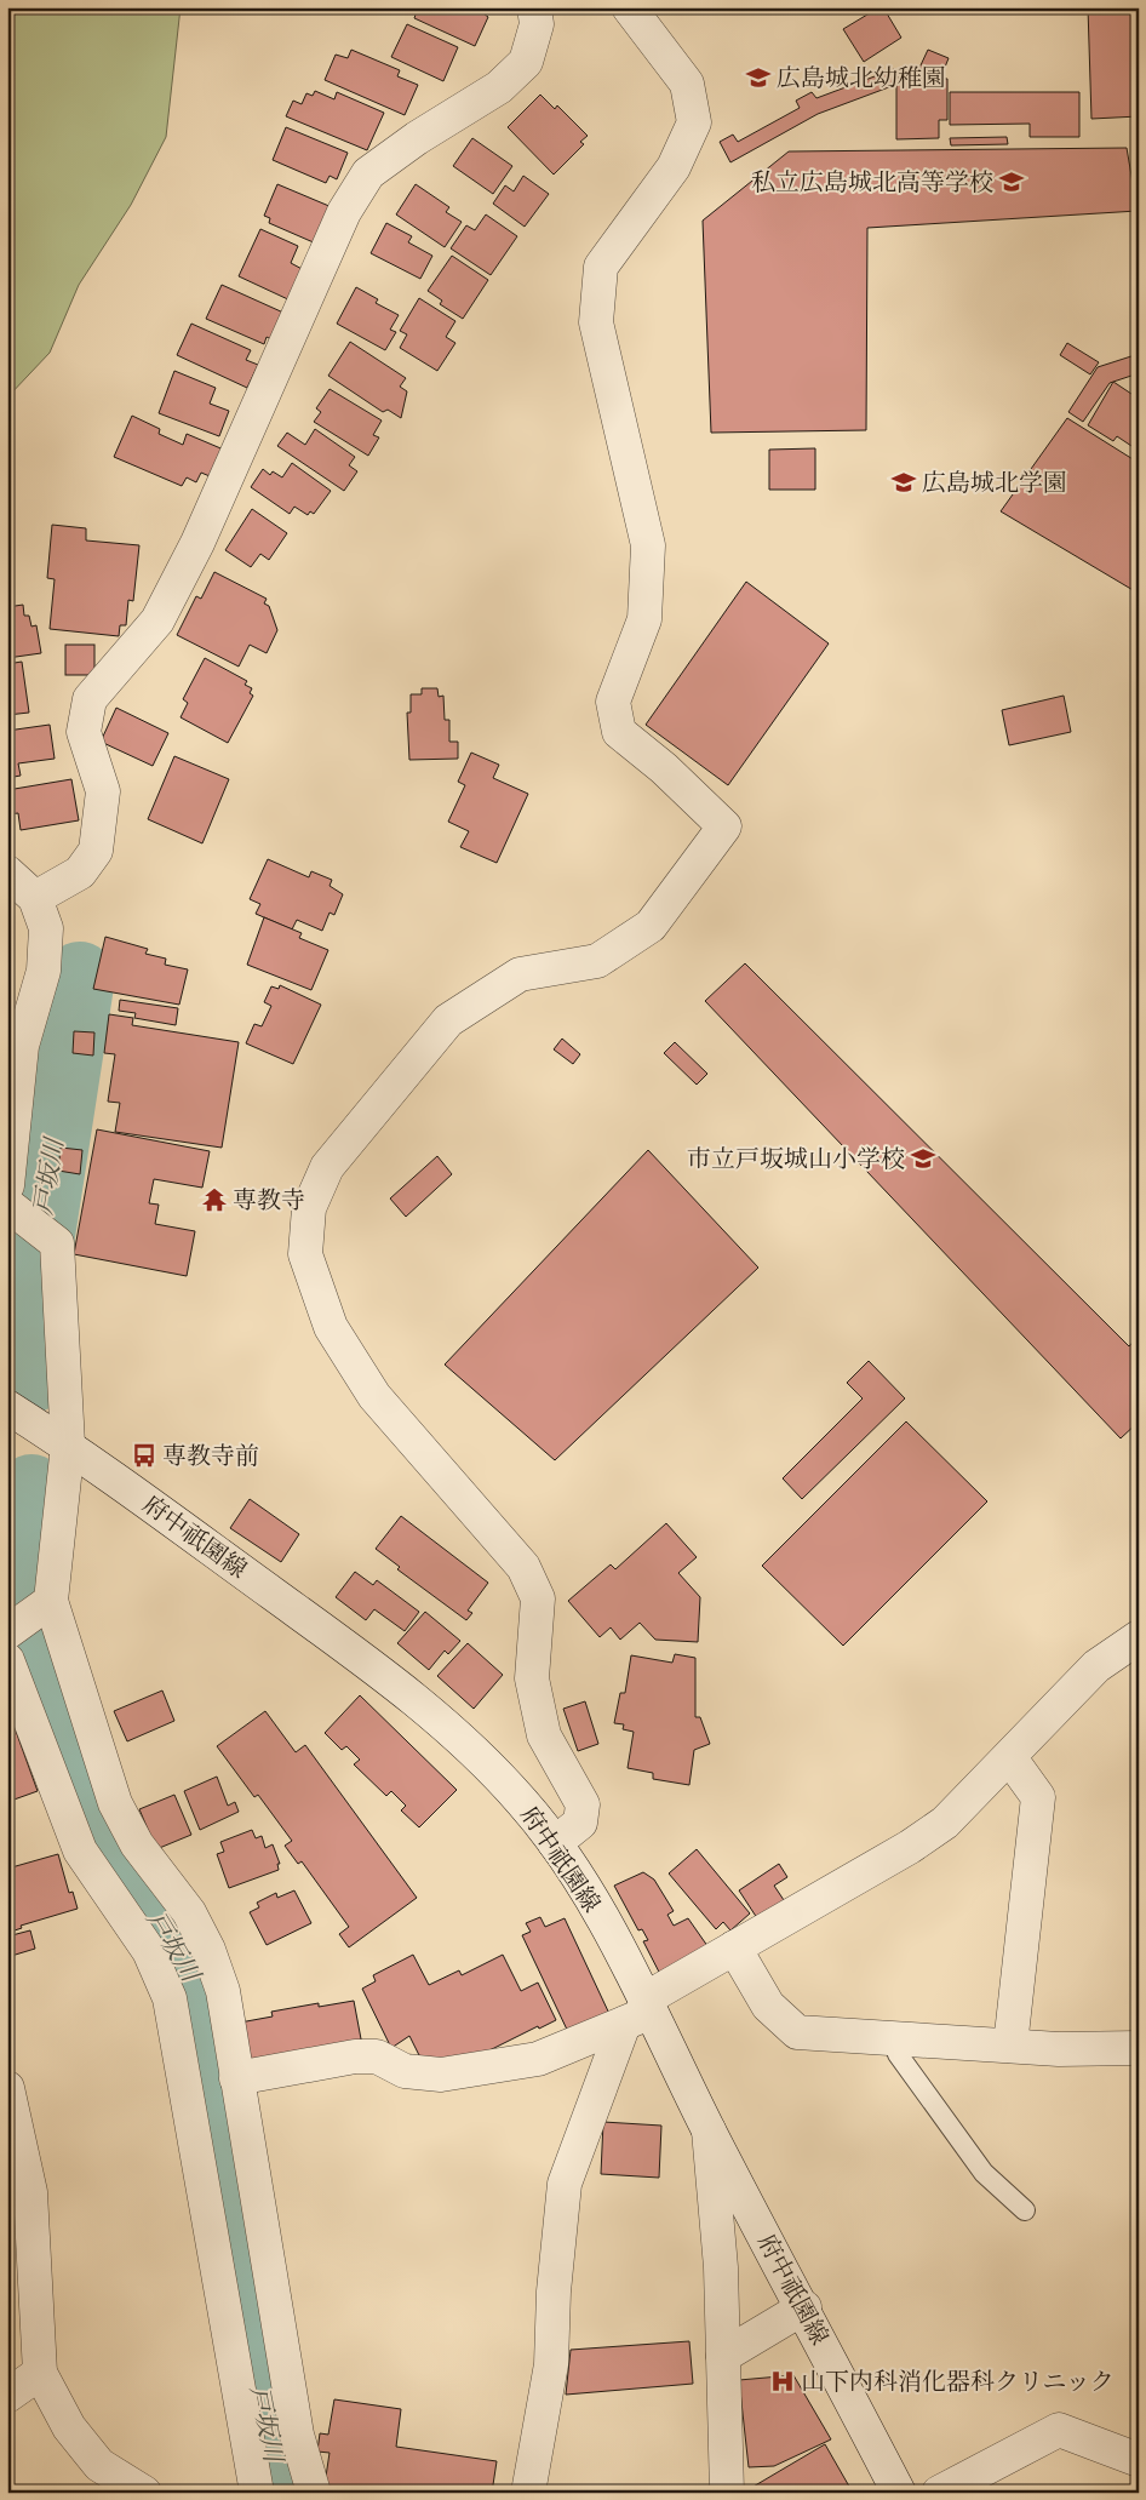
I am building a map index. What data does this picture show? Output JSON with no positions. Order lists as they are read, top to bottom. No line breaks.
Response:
{"streets":{"street":["府中祇園線"]},"water":["戸坂川"],"places":{"school or university":["広島城北幼稚園","私立広島城北高等学校","広島城北学園","市立戸坂城山小学校"],"temple":["専教寺"],"bus stop":["専教寺前"],"hospital":["山下内科消化器科クリニック"]}}
